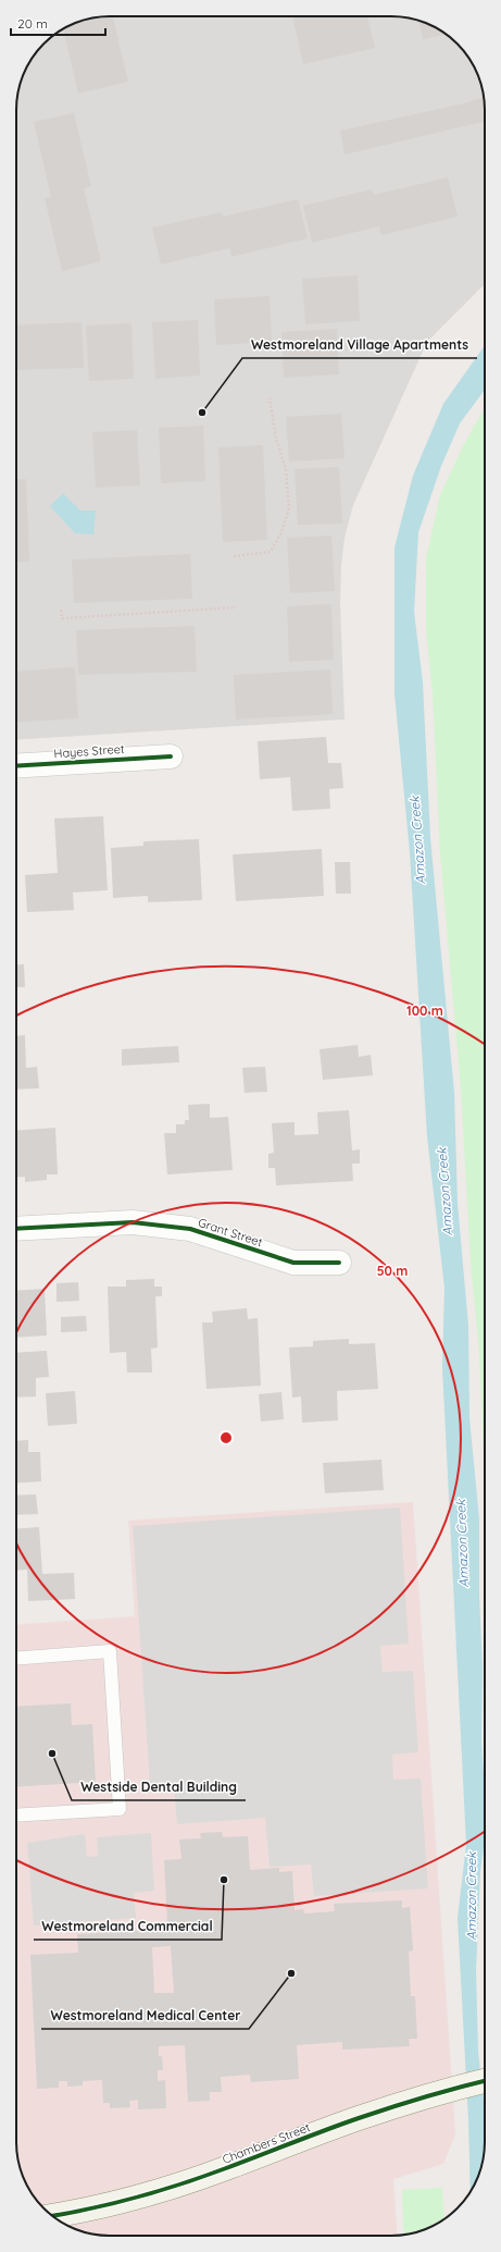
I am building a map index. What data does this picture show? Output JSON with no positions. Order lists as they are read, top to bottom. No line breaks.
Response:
{"streets":{"main road":["Chambers Street"],"street":["Hayes Street","Grant Street"]},"water":["Amazon Creek"],"places":["Westmoreland Village Apartments","Westside Dental Building","Westmoreland Commercial","Westmoreland Medical Center"],"scale_bar":"20 m","rings":["100 m","50 m"]}
